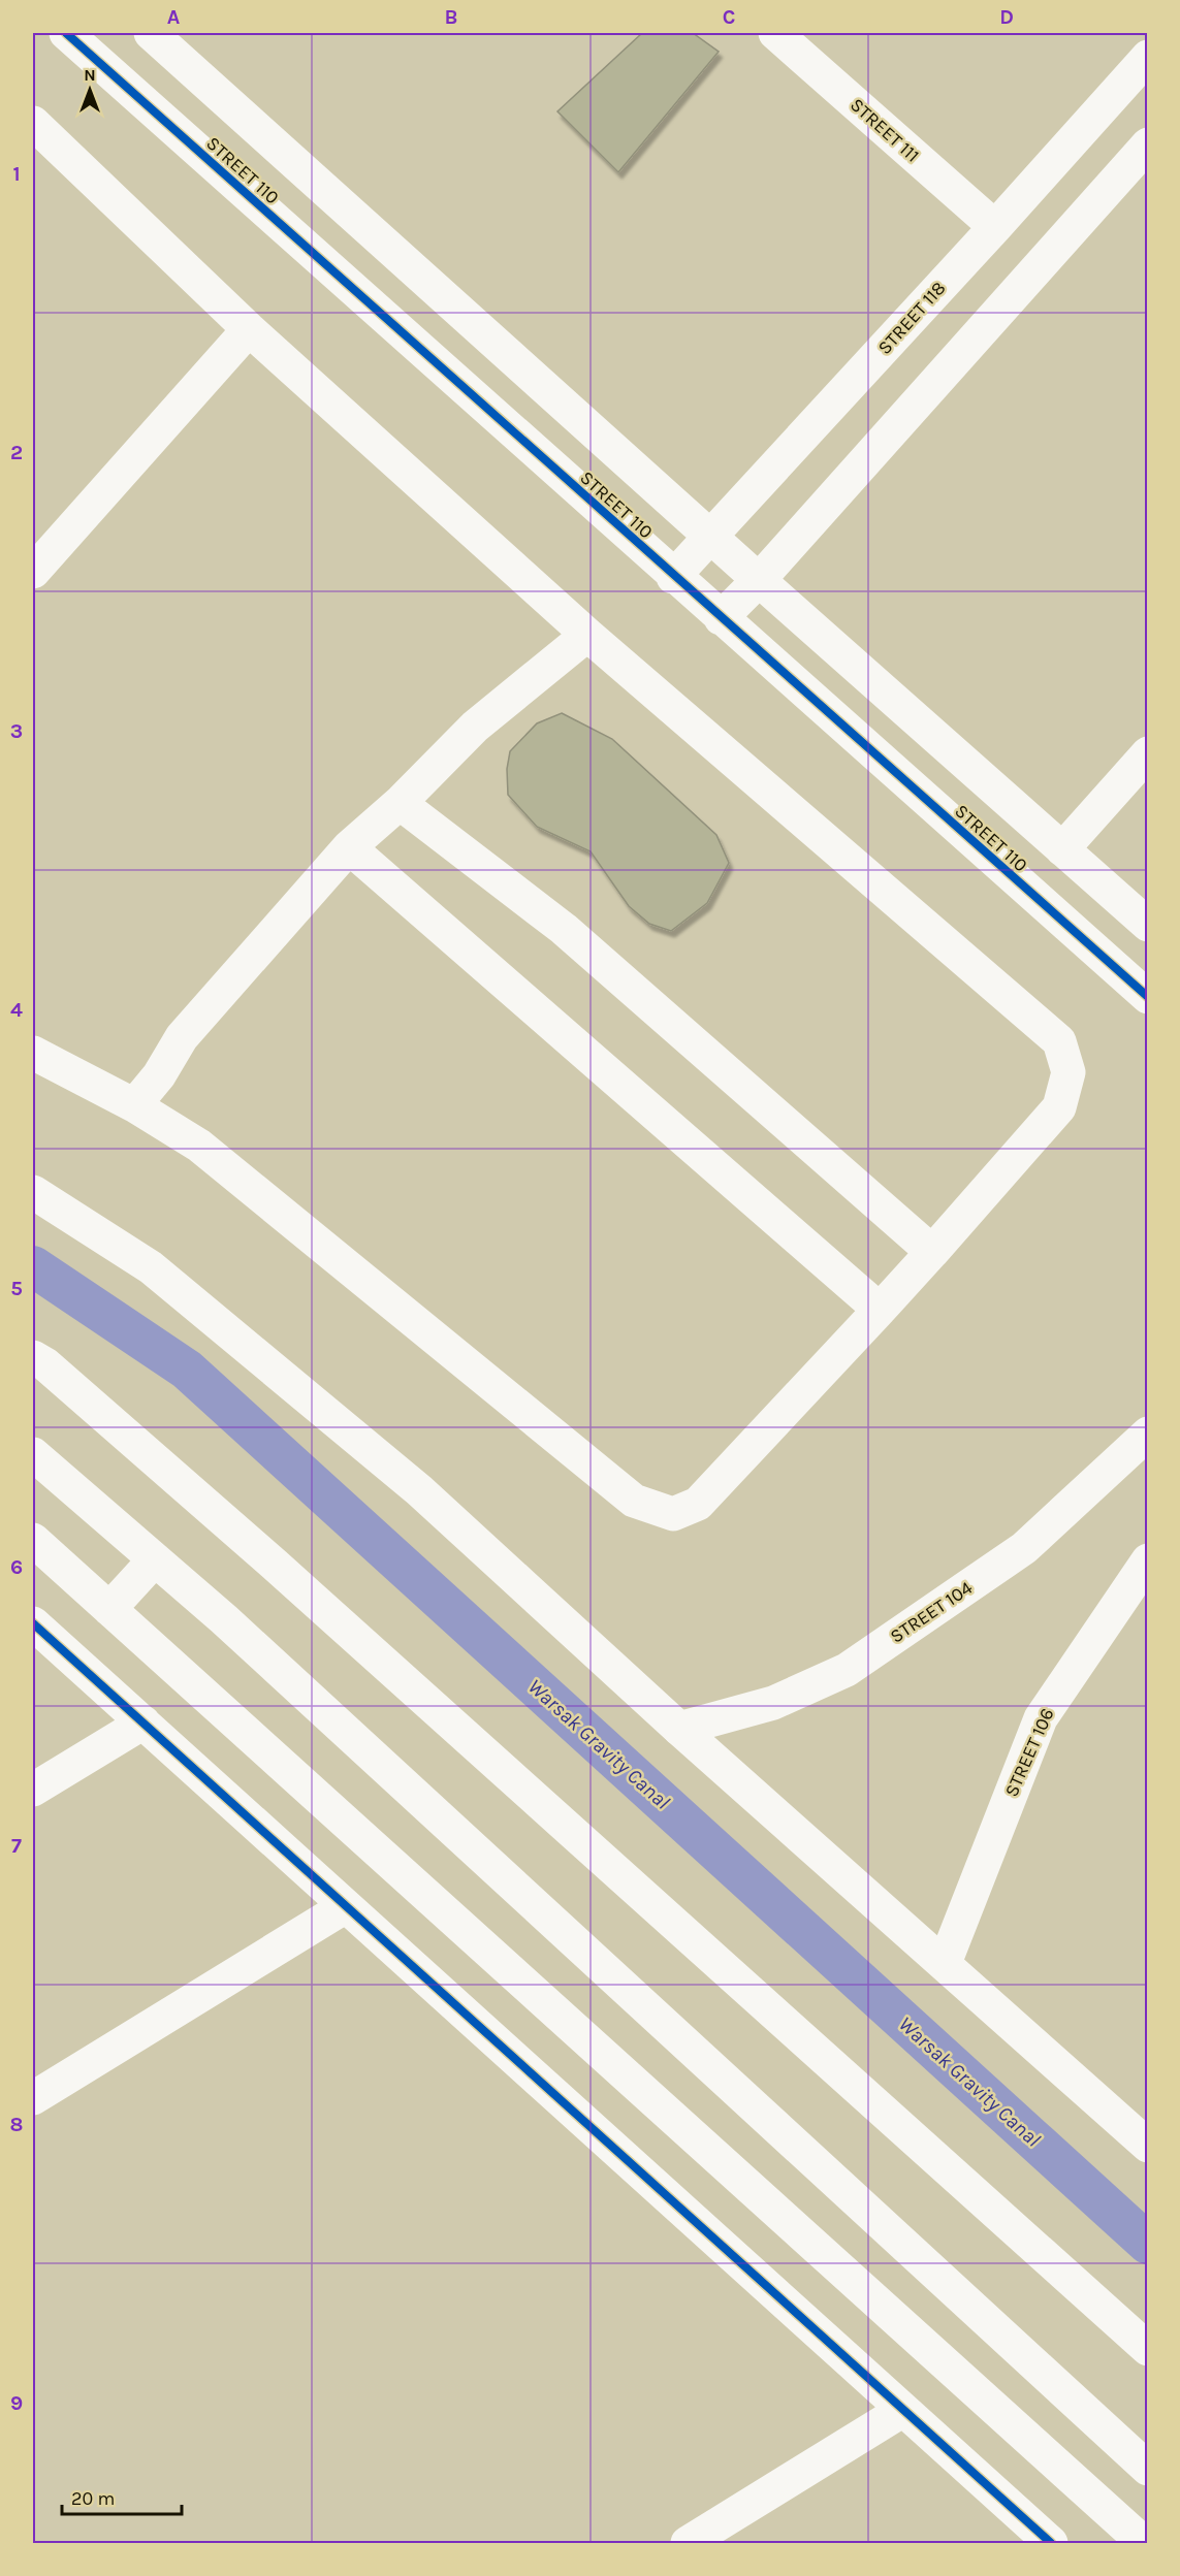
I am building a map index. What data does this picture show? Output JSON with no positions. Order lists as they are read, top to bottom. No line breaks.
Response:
{"streets":{"street":["STREET 111","STREET 110","STREET 118","STREET 104","STREET 106"]},"crossings":[["STREET 111","STREET 118"],["STREET 110","STREET 118"]],"water":["Warsak Gravity Canal"],"scale_bar":"20 m","north":"top","grid":{"columns":["A","B","C","D"],"rows":["1","2","3","4","5","6","7","8","9"]}}
